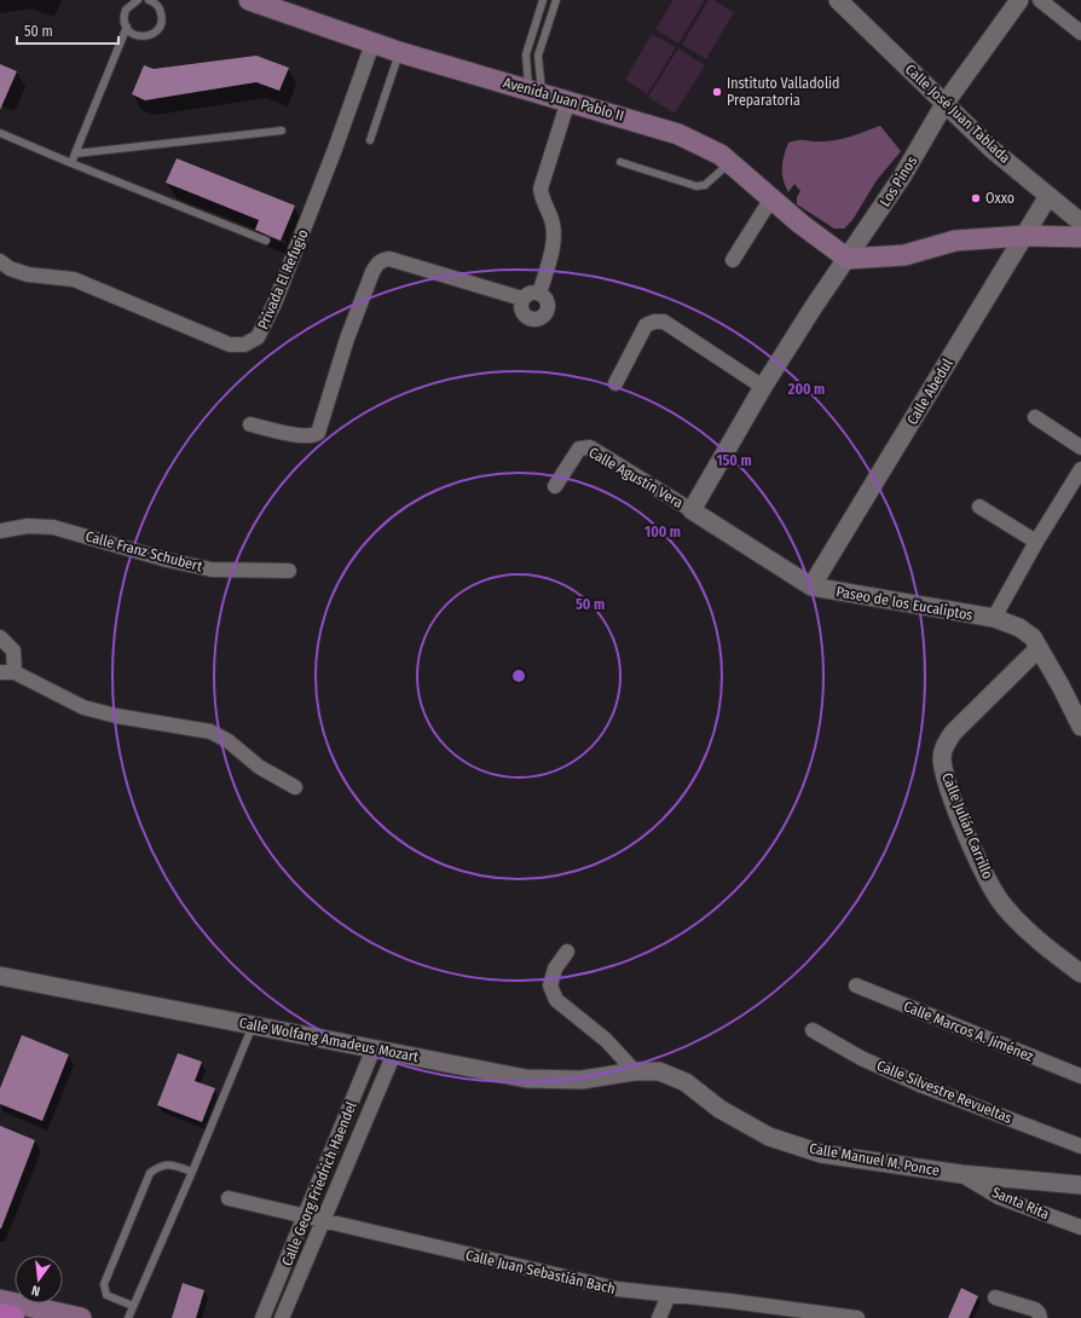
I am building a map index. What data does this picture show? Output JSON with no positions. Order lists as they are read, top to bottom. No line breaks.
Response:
{"streets":{"main road":["Avenida Juan Pablo II"],"street":["Calle José Juan Tablada","Los Pinos","Privada El Refugio","Calle Abedul","Calle Agustín Vera","Calle Franz Schubert","Paseo de los Eucaliptos","Calle Julián Carrillo","Calle Marcos A. Jiménez","Calle Wolfang Amadeus Mozart","Calle Silvestre Revueltas","Calle Manuel M. Ponce","Calle Georg Friedrich Haendel","Santa Rita","Calle Juan Sebastián Bach"]},"crossings":[["Avenida Juan Pablo II","Los Pinos"],["Avenida Juan Pablo II","Privada El Refugio"],["Calle José Juan Tablada","Los Pinos"],["Calle José Juan Tablada","Calle Abedul"],["Los Pinos","Calle Agustín Vera"],["Los Pinos","Paseo de los Eucaliptos"],["Calle Abedul","Paseo de los Eucaliptos"],["Calle Agustín Vera","Paseo de los Eucaliptos"],["Paseo de los Eucaliptos","Calle Julián Carrillo"],["Calle Wolfang Amadeus Mozart","Calle Manuel M. Ponce"],["Calle Wolfang Amadeus Mozart","Calle Georg Friedrich Haendel"],["Calle Manuel M. Ponce","Santa Rita"],["Calle Georg Friedrich Haendel","Calle Juan Sebastián Bach"]],"places":["Instituto Valladolid Preparatoria","Oxxo"],"scale_bar":"50 m","north":"bottom","rings":["200 m","150 m","100 m","50 m"]}
